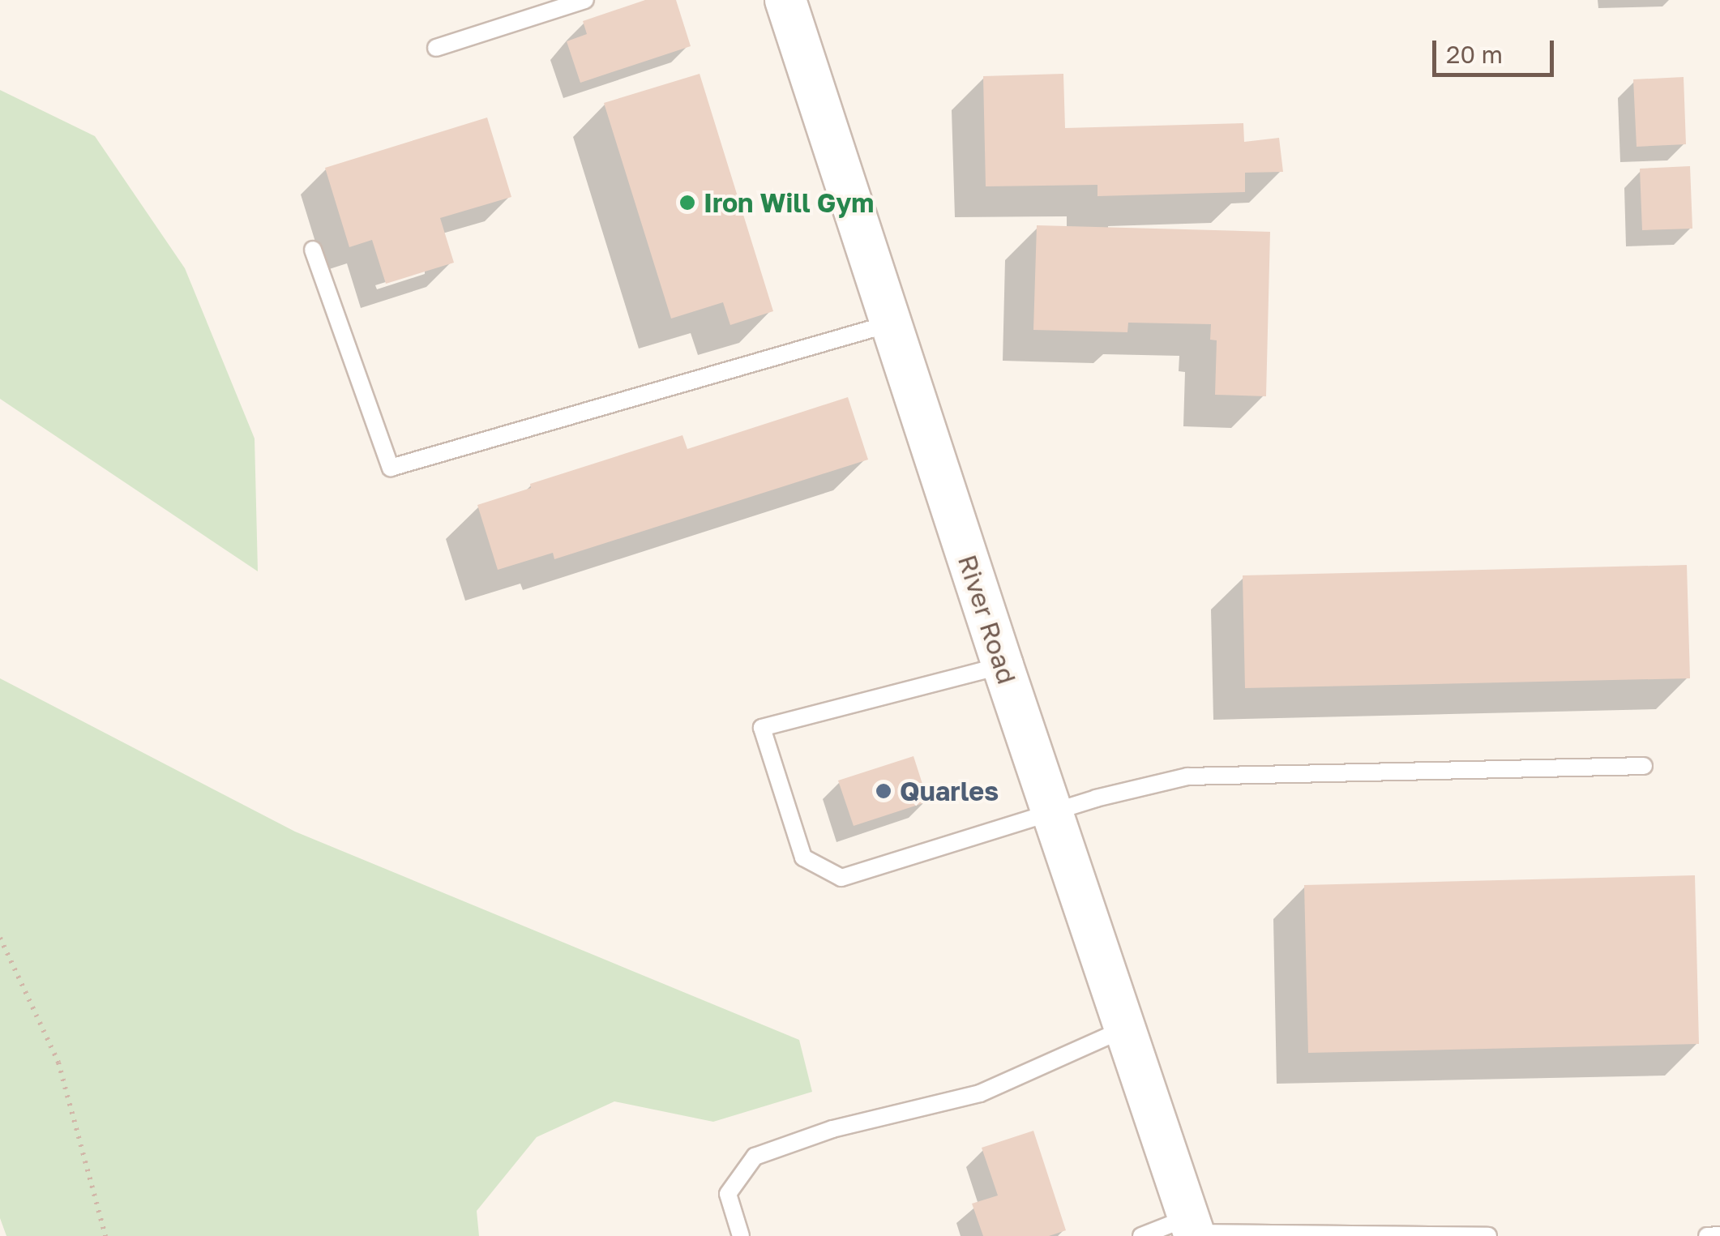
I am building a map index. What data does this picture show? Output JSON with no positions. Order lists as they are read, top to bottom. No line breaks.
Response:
{"streets":{"street":["River Road"]},"places":["Iron Will Gym","Quarles"],"scale_bar":"20 m"}
